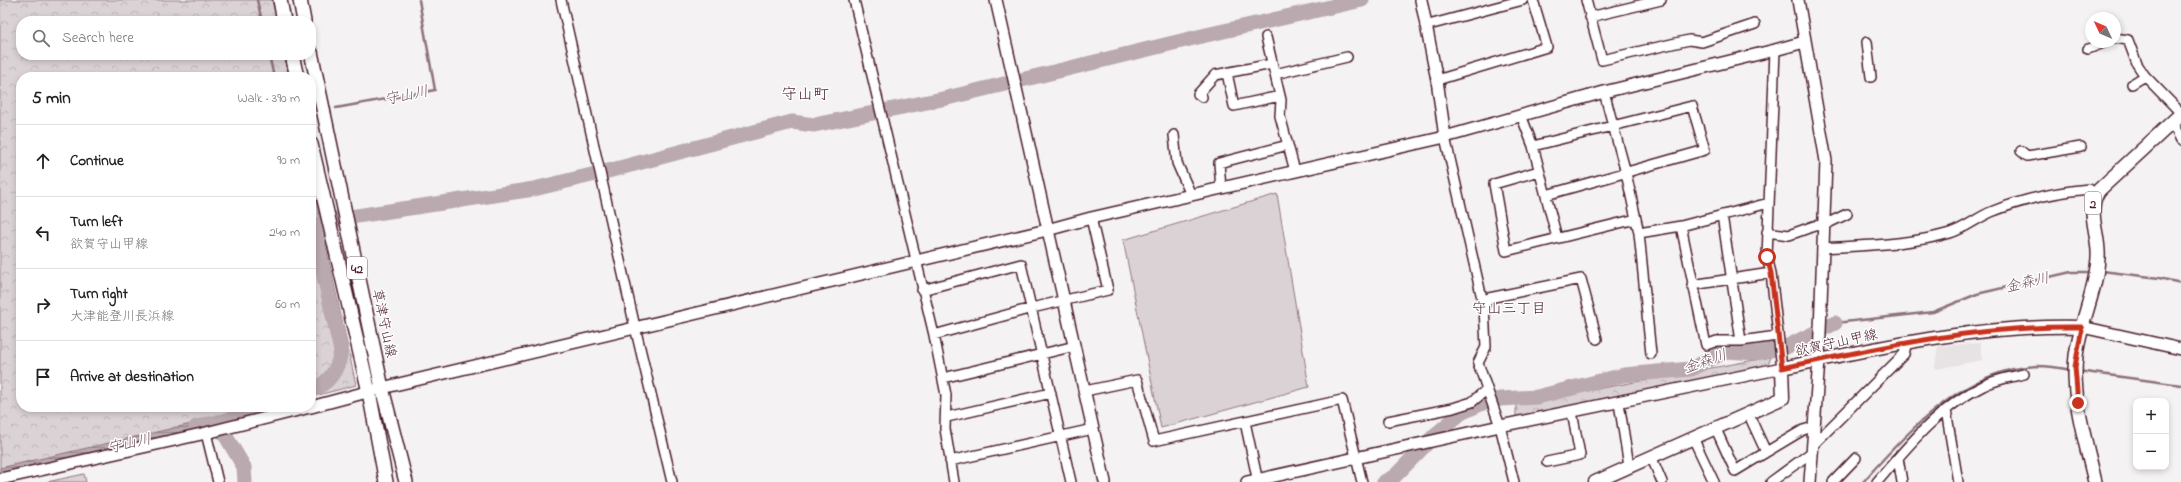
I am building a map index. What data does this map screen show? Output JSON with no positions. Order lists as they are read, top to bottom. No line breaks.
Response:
{"streets":{"main road":["2","42","草津守山線","欲賀守山甲線"]},"crossings":[["2","欲賀守山甲線"]],"districts":["守山町","守山三丁目"],"water":["守山川","金森川"],"north":"top left","page":{"search":"Search here","heading":["5 min","Walk · 390 m"],"list":[["Continue","90 m"],["Turn left","欲賀守山甲線","240 m"],["Turn right","大津能登川長浜線","60 m"],"Arrive at destination"],"map_buttons":["+","−"]}}
